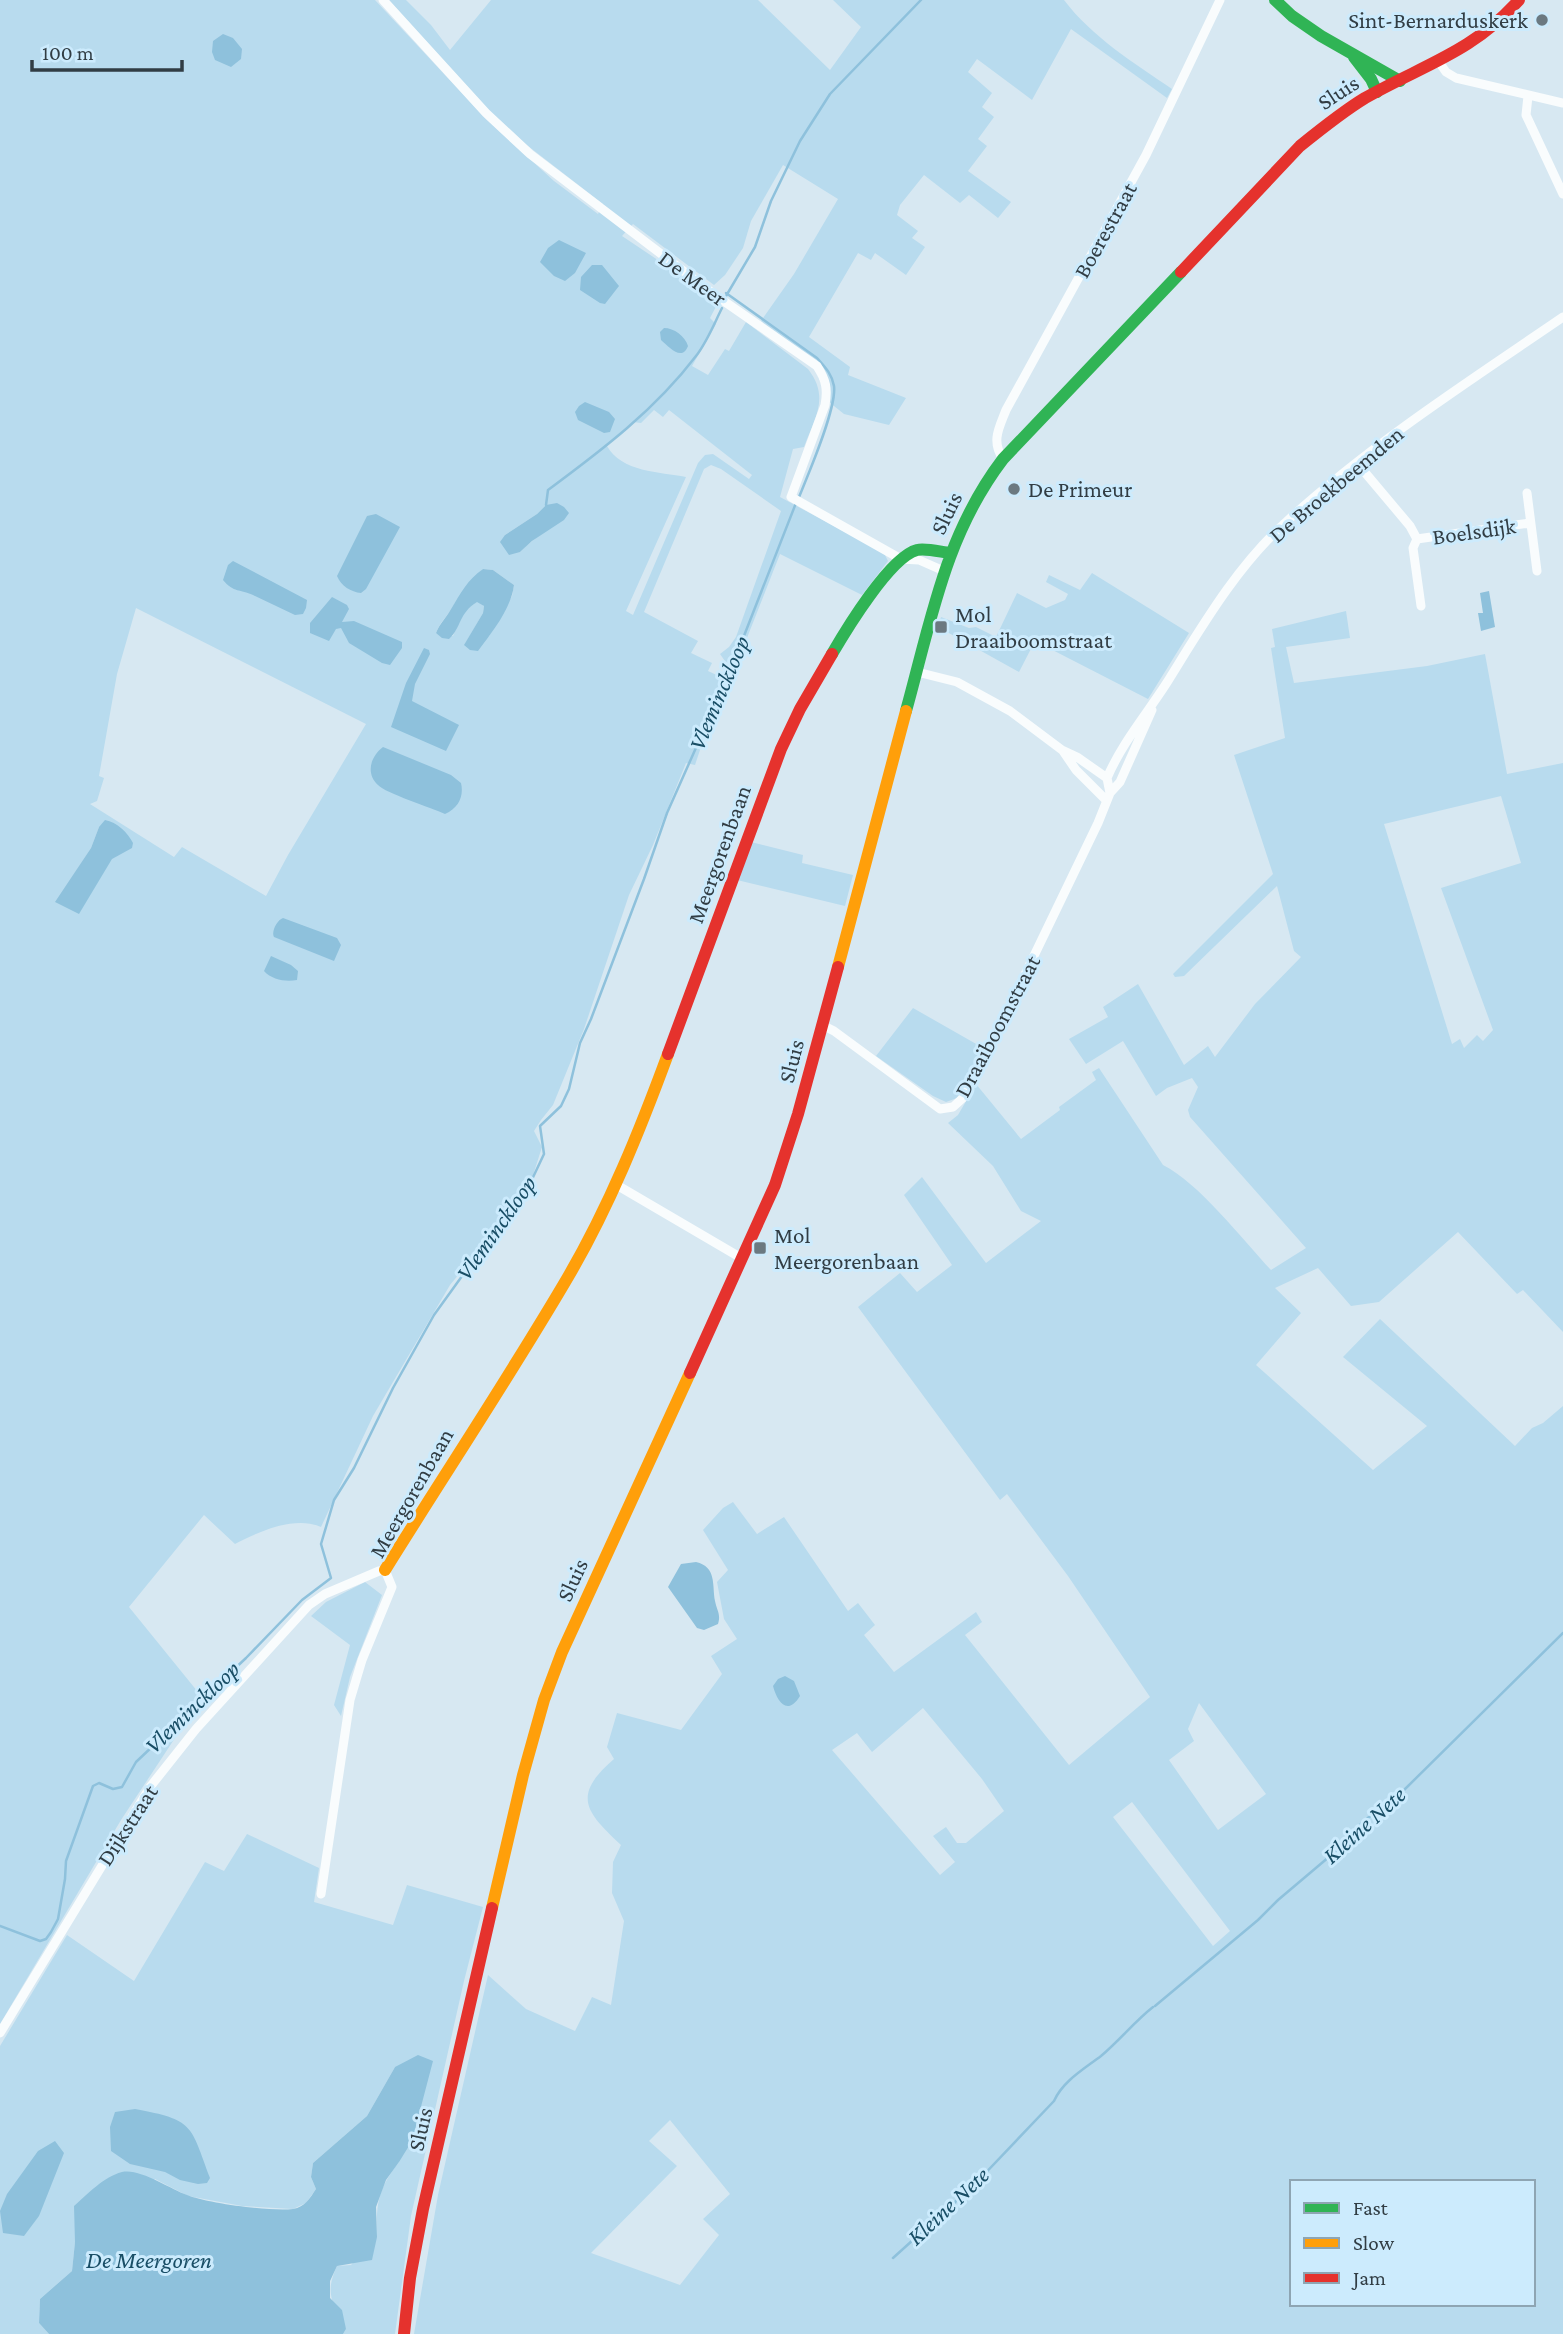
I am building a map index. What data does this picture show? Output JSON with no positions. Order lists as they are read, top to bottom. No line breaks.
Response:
{"streets":{"street":["Sluis","Boerestraat","De Meer","De Broekbeemden","Boelsdijk","Meergorenbaan","Draaiboomstraat","Dijkstraat"]},"crossings":[["Sluis","Boerestraat"],["Sluis","Draaiboomstraat"],["De Meer","Meergorenbaan"],["De Broekbeemden","Boelsdijk"],["De Broekbeemden","Draaiboomstraat"],["Meergorenbaan","Dijkstraat"]],"water":["Vleminckloop","Kleine Nete","De Meergoren"],"places":{"other":["Sint-Bernarduskerk","De Primeur"],"transit":["Mol Draaiboomstraat","Mol Meergorenbaan"]},"legend":["Fast","Slow","Jam"],"scale_bar":"100 m"}
